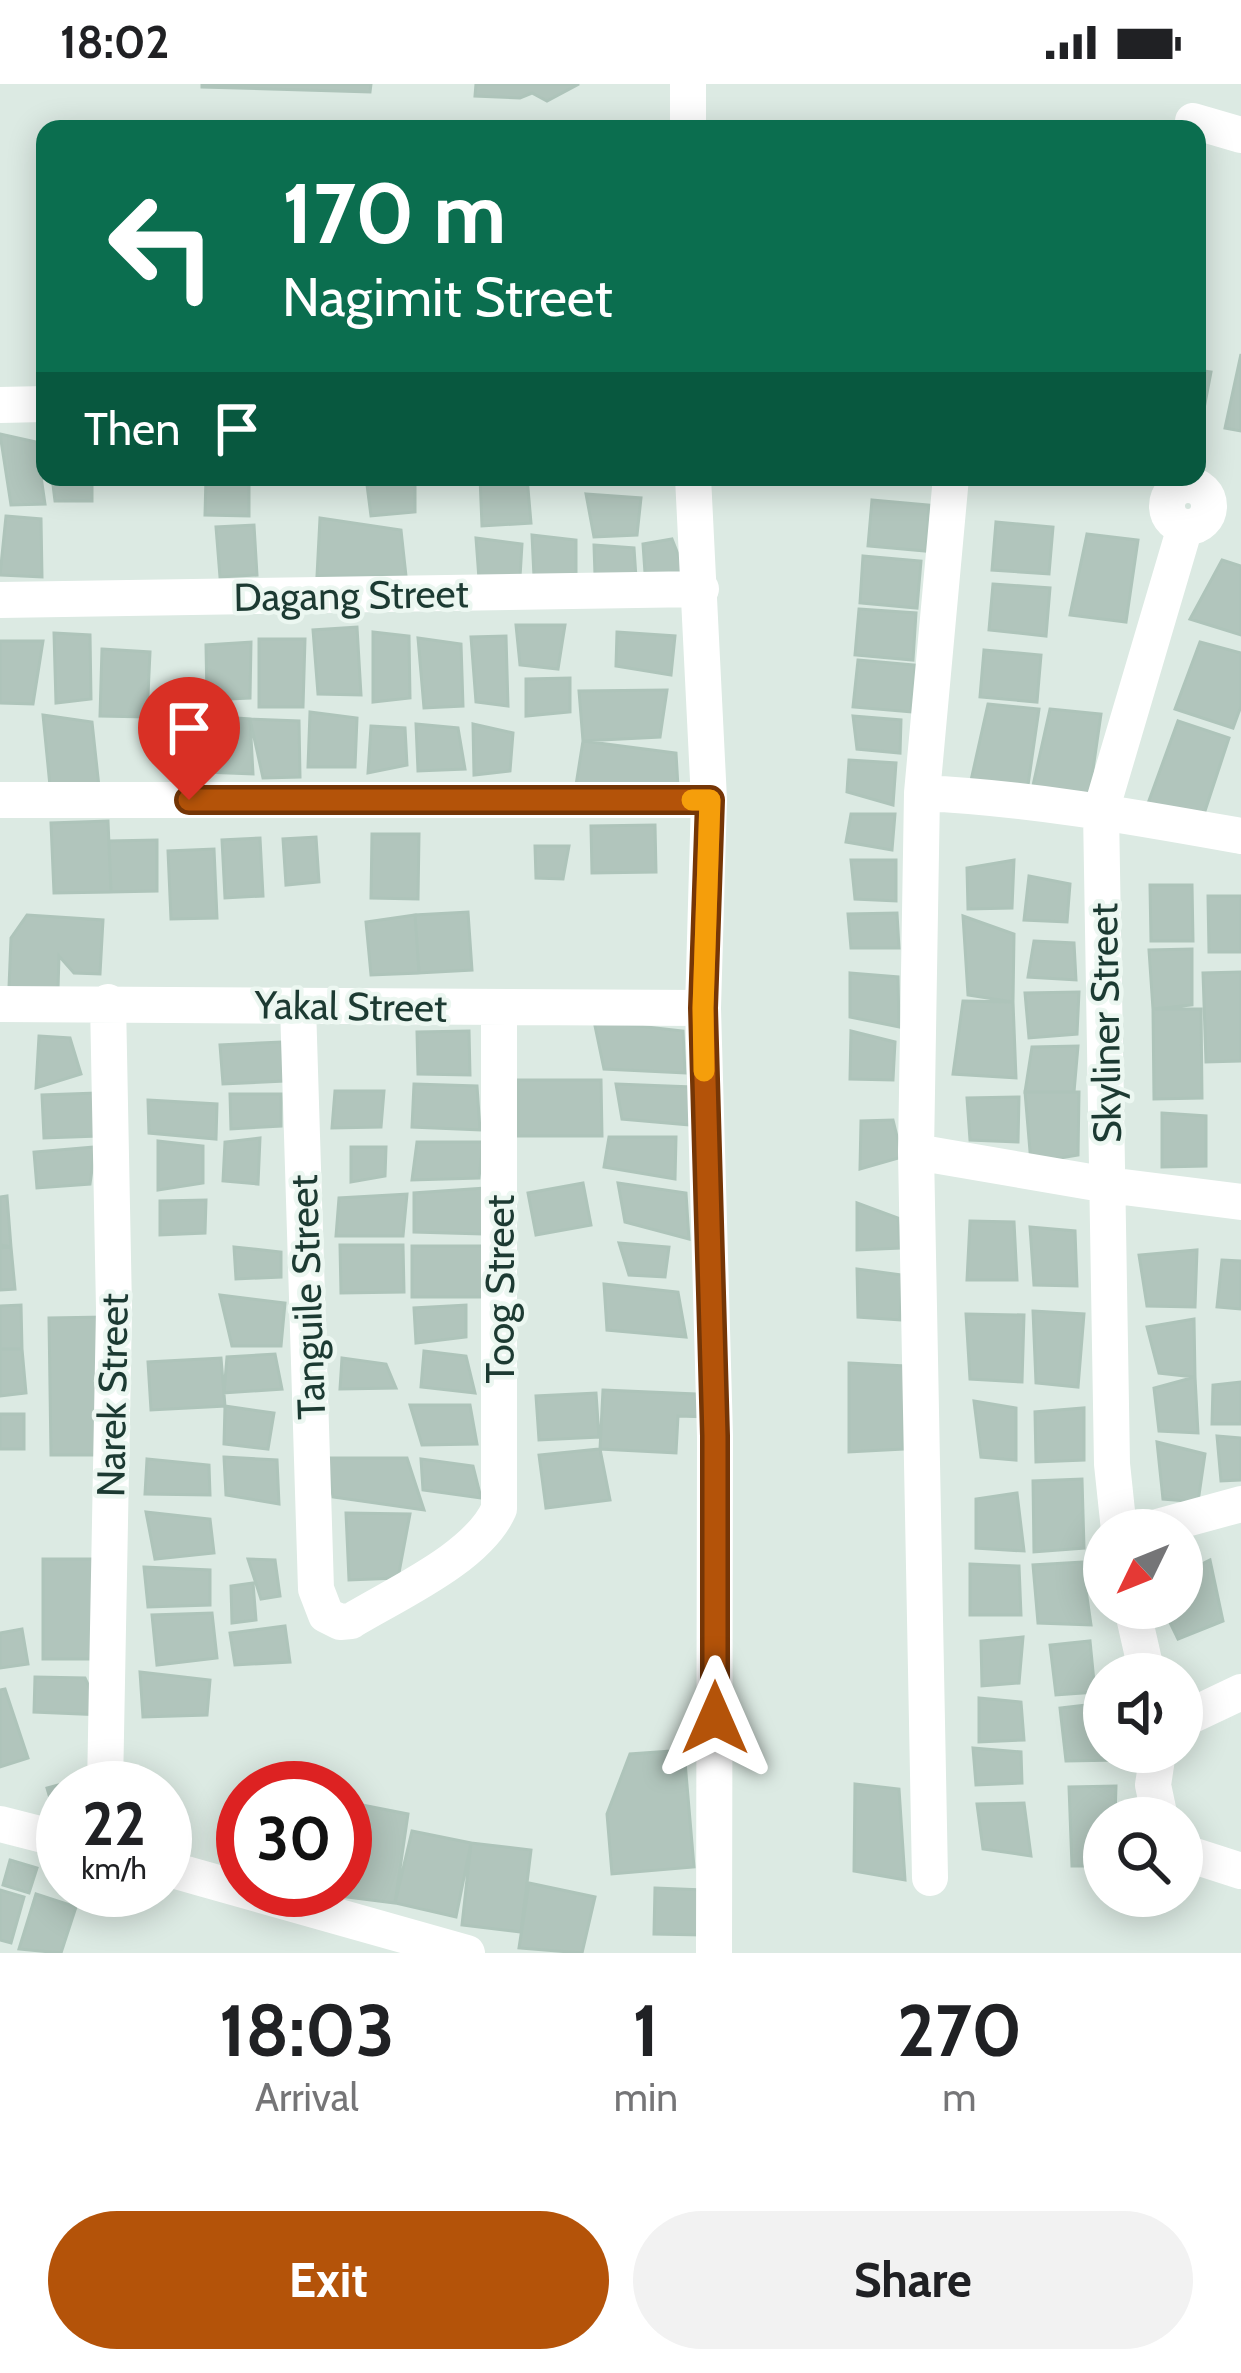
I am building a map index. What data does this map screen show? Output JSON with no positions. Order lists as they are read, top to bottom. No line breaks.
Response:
{"streets":{"street":["Dagang Street","Yakal Street","Skyliner Street","Toog Street","Tanguile Street","Narek Street"]},"crossings":[["Yakal Street","Toog Street"],["Yakal Street","Tanguile Street"],["Yakal Street","Narek Street"],["Toog Street","Tanguile Street"]],"north":"bottom left","page":{"status":"18:02","turn":["170 m","Nagimit Street"],"then":"Then","speed":"22 km/h","limit":"30","eta":["18:03","Arrival","1","min","270","m"],"buttons":["Exit","Share"]}}
